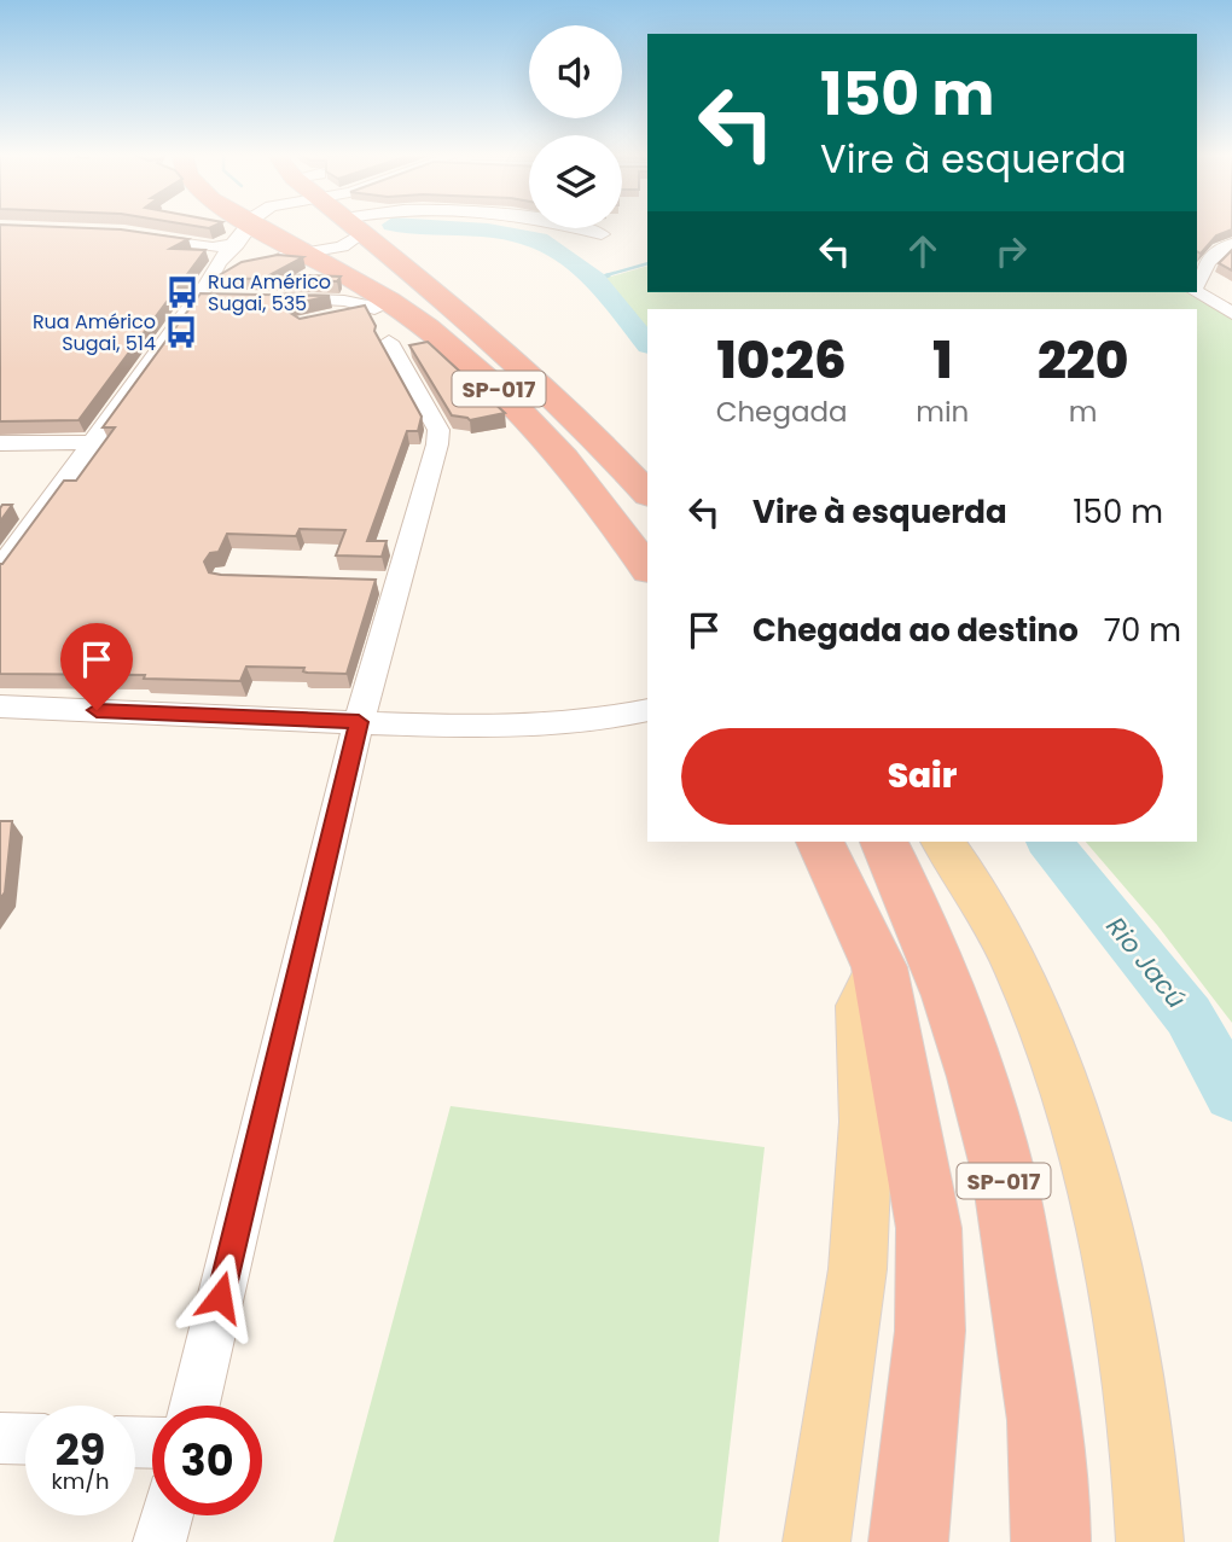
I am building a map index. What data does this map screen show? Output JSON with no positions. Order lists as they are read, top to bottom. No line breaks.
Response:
{"streets":{"highway":["SP-017"]},"water":["Rio Jacú"],"places":{"bus stop":["Rua Américo Sugai, 535","Rua Américo Sugai, 514"]},"page":{"turn":["150 m","Vire à esquerda"],"eta":["10:26","Chegada","1","min","220","m"],"list":[{"name":"Vire à esquerda","value":"150 m"},{"name":"Chegada ao destino","value":"70 m"}],"buttons":"Sair","speed":"29 km/h","limit":"30"}}
